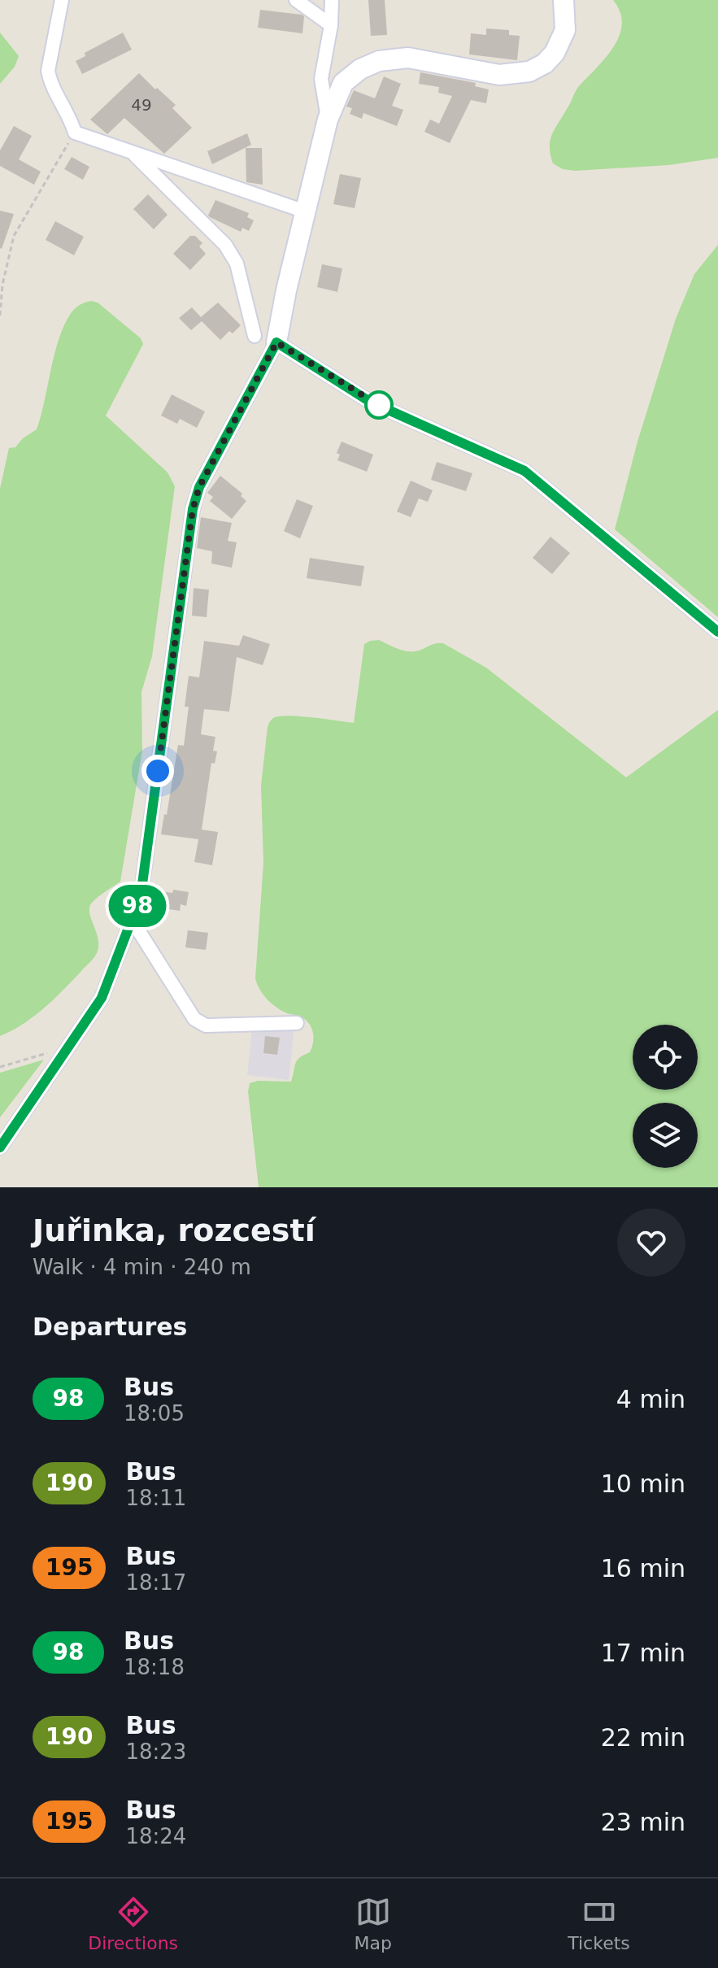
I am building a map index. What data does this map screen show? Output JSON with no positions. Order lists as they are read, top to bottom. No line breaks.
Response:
{"lines":["bus line 98"],"house_numbers":["49"],"page":{"on_map":"98","heading":[["Juřinka, rozcestí","Walk · 4 min · 240 m"],"Departures"],"list":[{"mark":"98","name":"Bus","note":"18:05","value":"4 min"},{"mark":"190","name":"Bus","note":"18:11","value":"10 min"},{"mark":"195","name":"Bus","note":"18:17","value":"16 min"},{"mark":"98","name":"Bus","note":"18:18","value":"17 min"},{"mark":"190","name":"Bus","note":"18:23","value":"22 min"},{"mark":"195","name":"Bus","note":"18:24","value":"23 min"}],"tabs":["Directions","Map","Tickets"]}}
